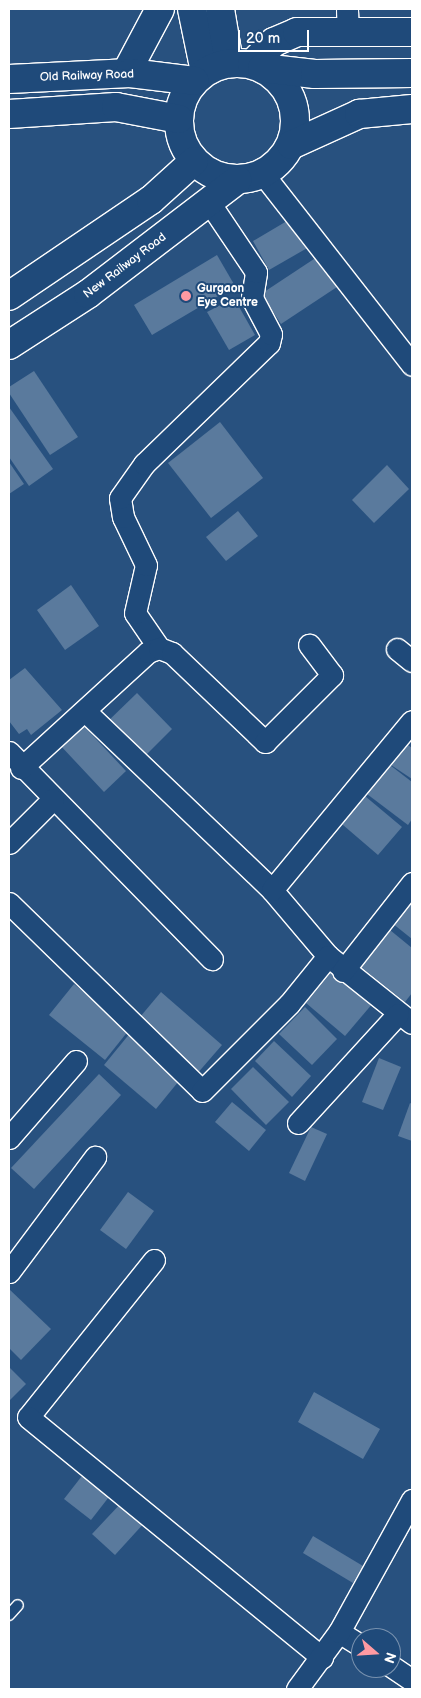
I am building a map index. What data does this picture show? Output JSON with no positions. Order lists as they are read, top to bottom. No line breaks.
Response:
{"streets":{"main road":["Old Railway Road","New Railway Road"]},"crossings":[["Old Railway Road","New Railway Road"]],"places":["Gurgaon Eye Centre"],"scale_bar":"20 m","north":"right"}
